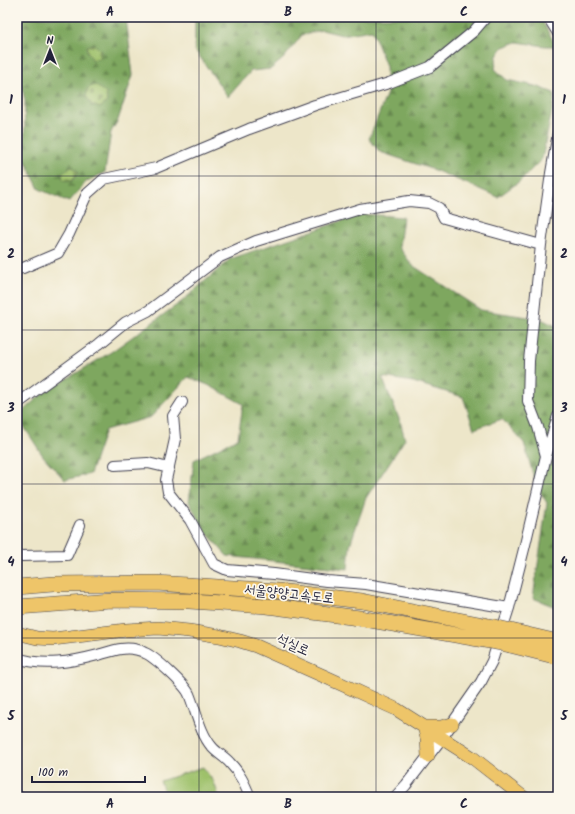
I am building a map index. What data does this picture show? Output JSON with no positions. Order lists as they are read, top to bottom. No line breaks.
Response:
{"streets":{"highway":["서울양양고속도로"],"main road":["석실로"]},"scale_bar":"100 m","north":"top","grid":{"columns":["A","B","C"],"rows":["1","2","3","4","5"]}}
